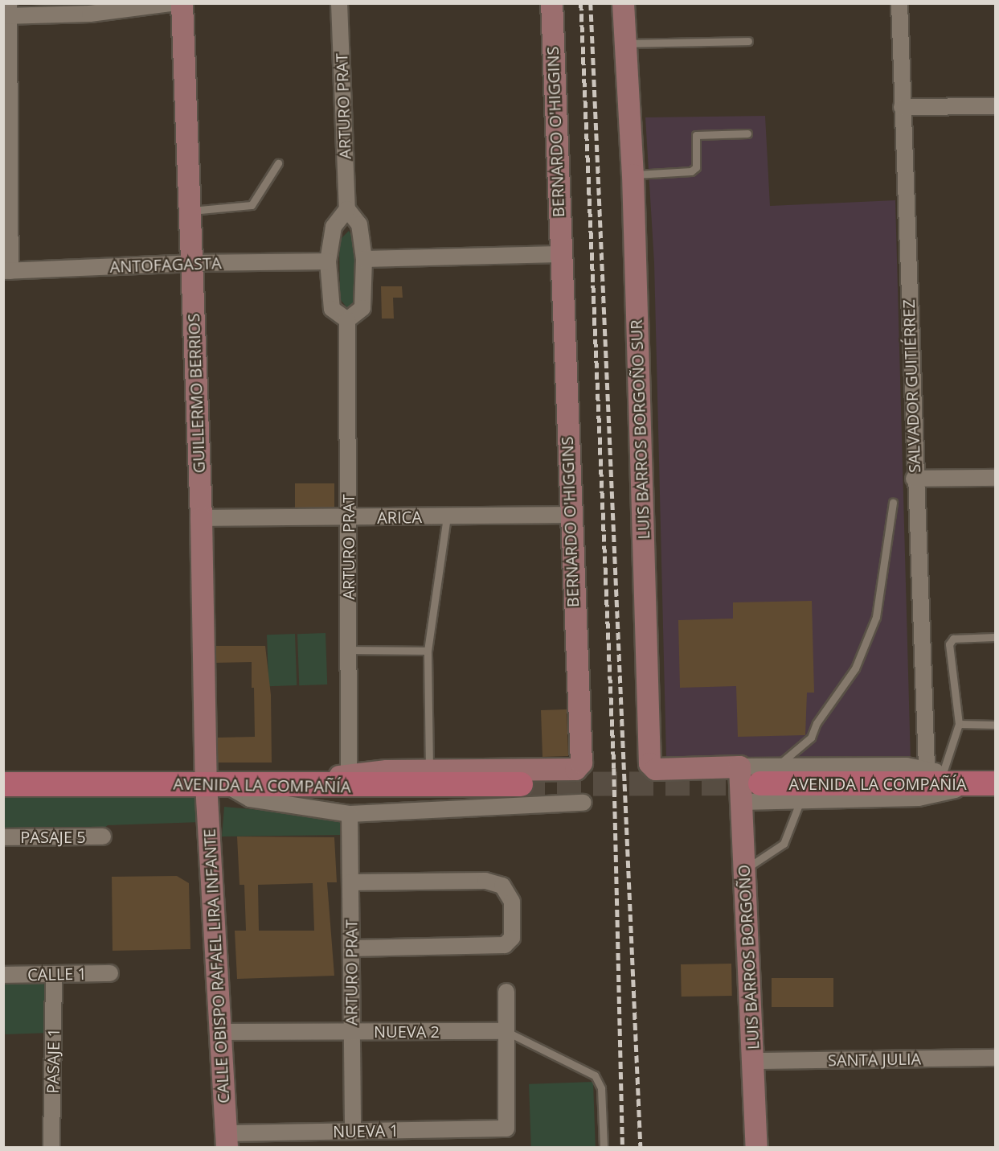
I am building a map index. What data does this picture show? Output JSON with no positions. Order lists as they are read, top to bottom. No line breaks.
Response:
{"streets":{"main road":["AVENIDA LA COMPAÑÍA"],"street":["ARTURO PRAT","BERNARDO O'HIGGINS","ANTOFAGASTA","SALVADOR GUITIÉRREZ","GUILLERMO BERRIOS","LUIS BARROS BORGOÑO SUR","ARICA","PASAJE 5","LUIS BARROS BORGOÑO","CALLE OBISPO RAFAEL LIRA INFANTE","CALLE 1","NUEVA 2","SANTA JULIA","PASAJE 1","NUEVA 1"]},"crossings":[["ARTURO PRAT","BERNARDO O'HIGGINS"],["ARTURO PRAT","ARICA"],["ARTURO PRAT","NUEVA 2"],["ARTURO PRAT","NUEVA 1"],["BERNARDO O'HIGGINS","GUILLERMO BERRIOS"],["BERNARDO O'HIGGINS","ARICA"],["BERNARDO O'HIGGINS","AVENIDA LA COMPAÑÍA"],["BERNARDO O'HIGGINS","CALLE OBISPO RAFAEL LIRA INFANTE"],["ANTOFAGASTA","GUILLERMO BERRIOS"],["GUILLERMO BERRIOS","ARICA"],["GUILLERMO BERRIOS","AVENIDA LA COMPAÑÍA"],["GUILLERMO BERRIOS","CALLE OBISPO RAFAEL LIRA INFANTE"],["LUIS BARROS BORGOÑO SUR","LUIS BARROS BORGOÑO"],["AVENIDA LA COMPAÑÍA","CALLE OBISPO RAFAEL LIRA INFANTE"],["LUIS BARROS BORGOÑO","SANTA JULIA"],["CALLE OBISPO RAFAEL LIRA INFANTE","NUEVA 2"],["CALLE OBISPO RAFAEL LIRA INFANTE","NUEVA 1"],["CALLE 1","PASAJE 1"],["NUEVA 2","NUEVA 1"]]}
